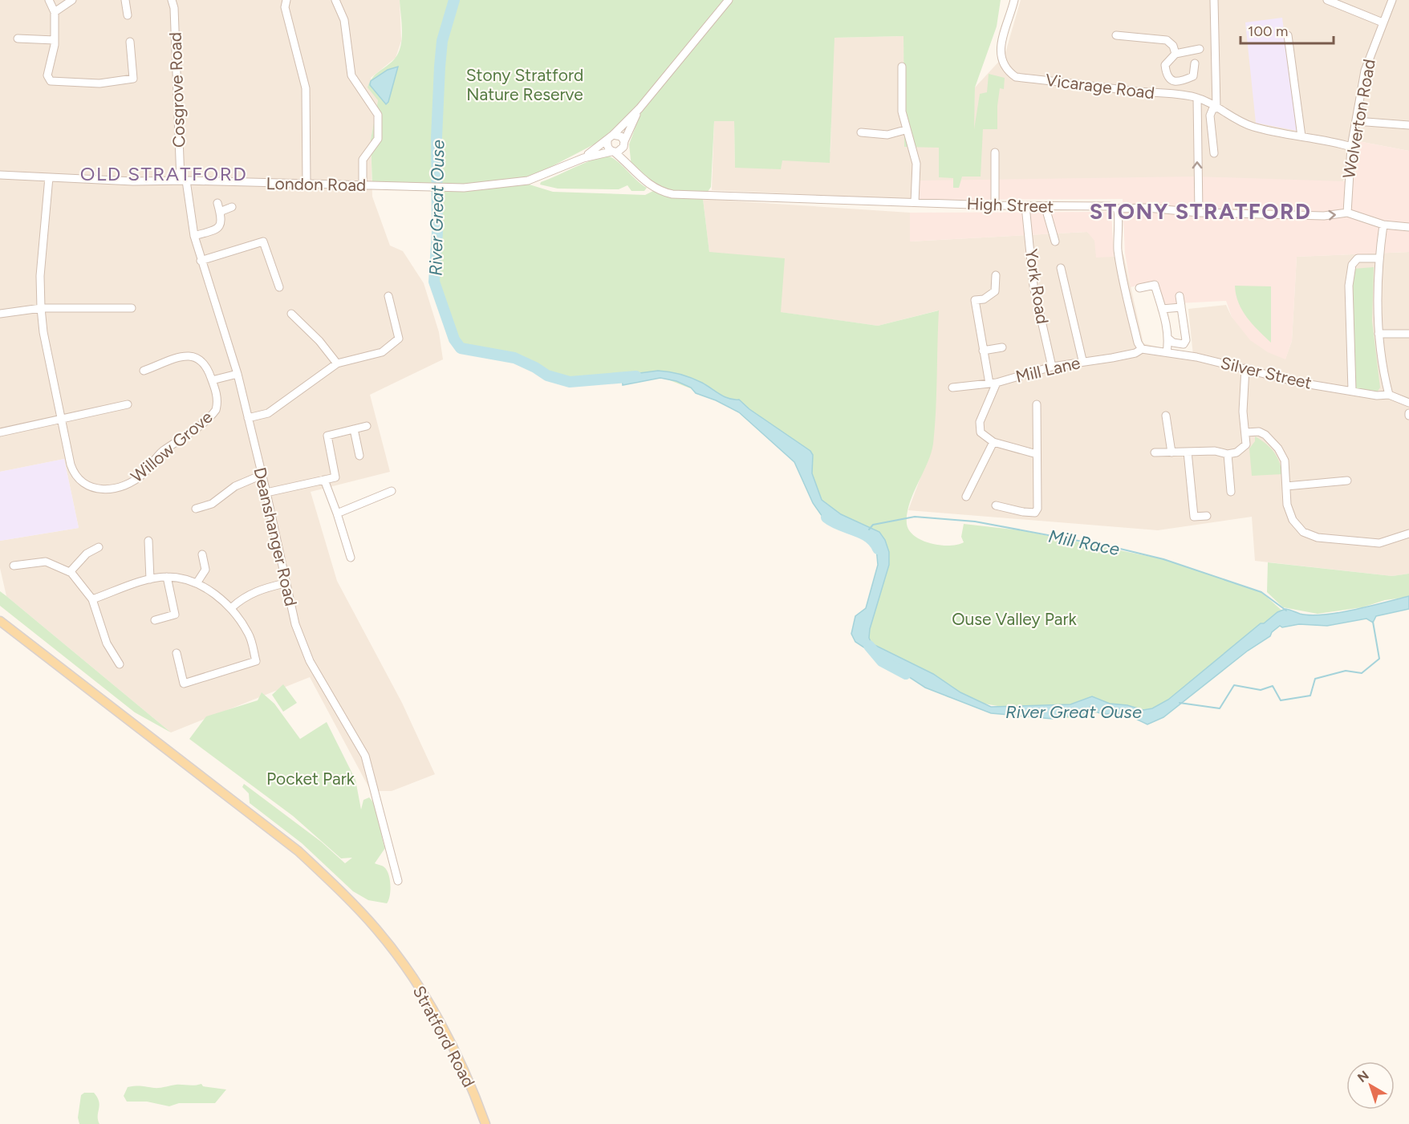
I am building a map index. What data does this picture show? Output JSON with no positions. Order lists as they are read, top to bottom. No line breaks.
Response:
{"streets":{"main road":["Stratford Road"],"street":["Vicarage Road","Cosgrove Road","Wolverton Road","London Road","High Street","York Road","Mill Lane","Silver Street","Willow Grove","Deanshanger Road"]},"crossings":[["Vicarage Road","Wolverton Road"],["Cosgrove Road","London Road"],["Cosgrove Road","Deanshanger Road"],["Wolverton Road","High Street"],["London Road","Willow Grove"],["London Road","Deanshanger Road"],["High Street","York Road"],["York Road","Mill Lane"],["Mill Lane","Silver Street"]],"districts":["OLD STRATFORD","STONY STRATFORD"],"water":["River Great Ouse","Mill Race"],"parks":["Stony Stratford Nature Reserve","Ouse Valley Park","Pocket Park"],"scale_bar":"100 m","north":"top left"}
